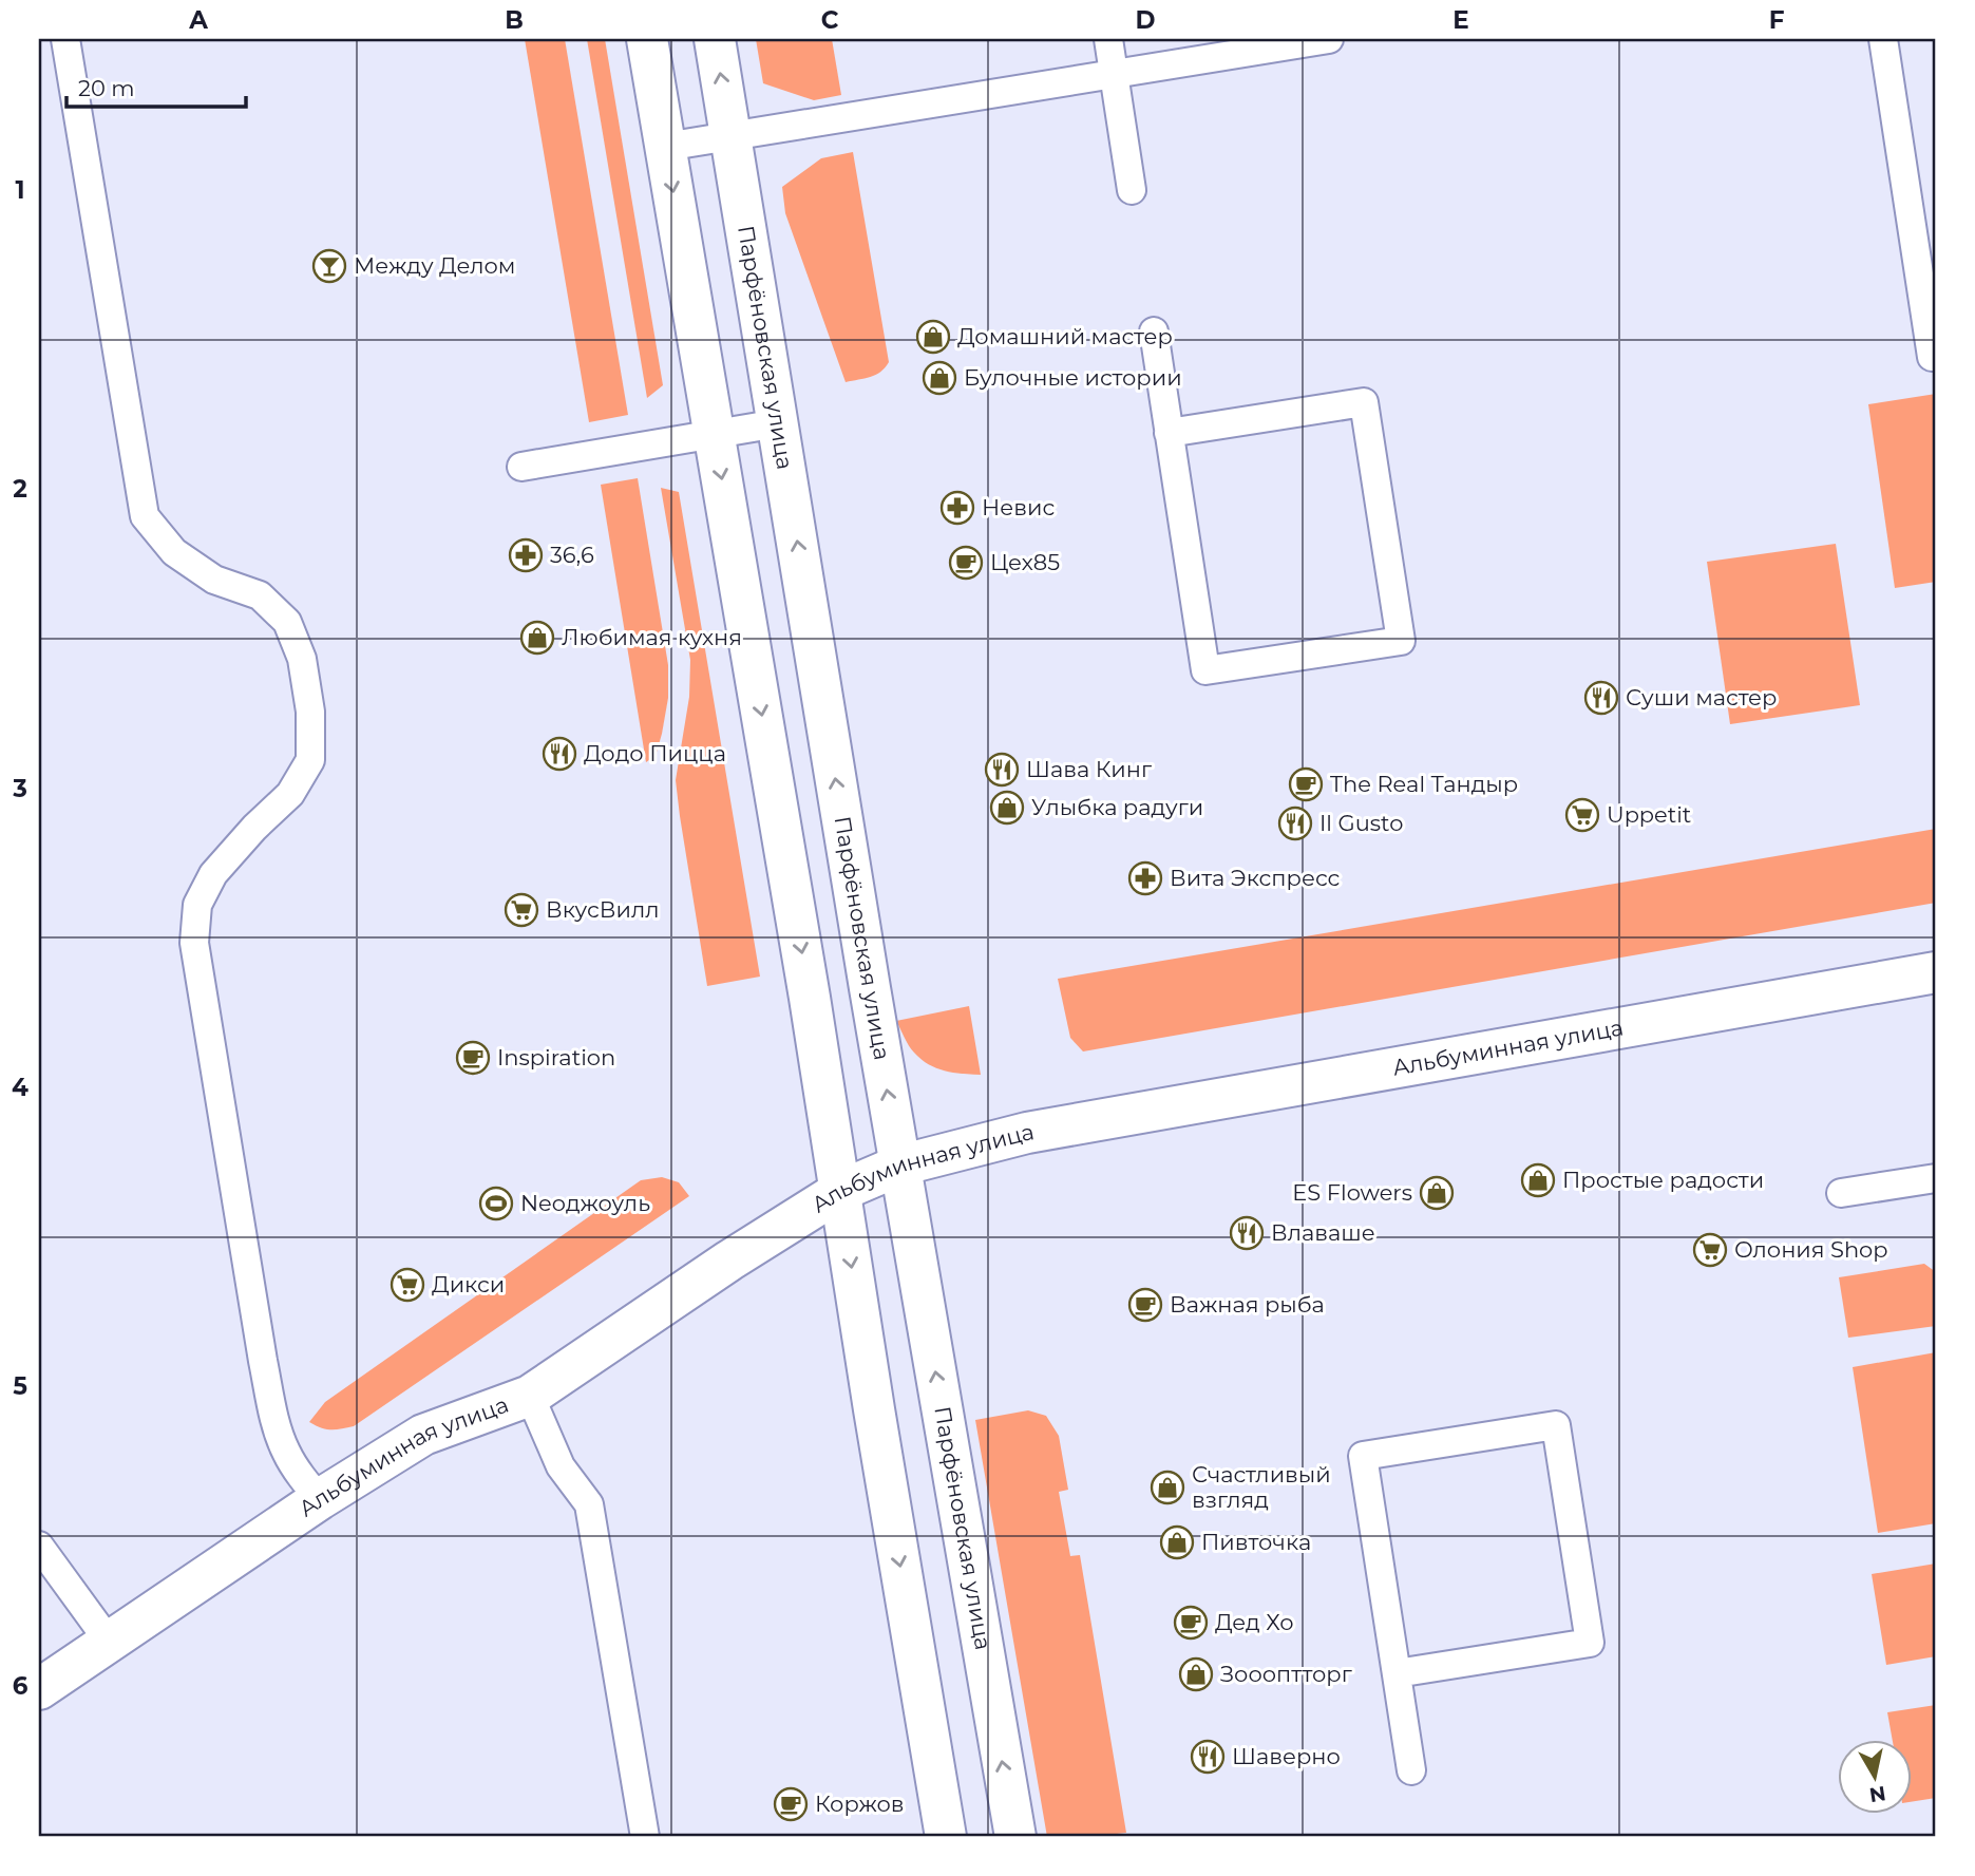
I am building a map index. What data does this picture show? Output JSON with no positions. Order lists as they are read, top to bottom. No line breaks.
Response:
{"streets":{"street":["Парфёновская улица","Альбуминная улица"]},"crossings":[["Парфёновская улица","Альбуминная улица"]],"places":{"bar":["Между Делом"],"shop":["Домашний мастер","Булочные истории","Любимая кухня","Улыбка радуги","Простые радости","ES Flowers","Счастливый взгляд","Пивточка","Зоооптторг"],"pharmacy":["Невис","36,6","Вита Экспресс"],"cafe":["Цех85","The Real Тандыр","Inspiration","Важная рыба","Дед Хо","Коржов"],"restaurant":["Суши мастер","Додо Пицца","Шава Кинг","Il Gusto","Влаваше","Шаверно"],"supermarket":["Uppetit","ВкусВилл","Олония Shop","Дикси"],"sports":["Neoджоуль"]},"scale_bar":"20 m","north":"bottom","grid":{"columns":["A","B","C","D","E","F"],"rows":["1","2","3","4","5","6"]}}
